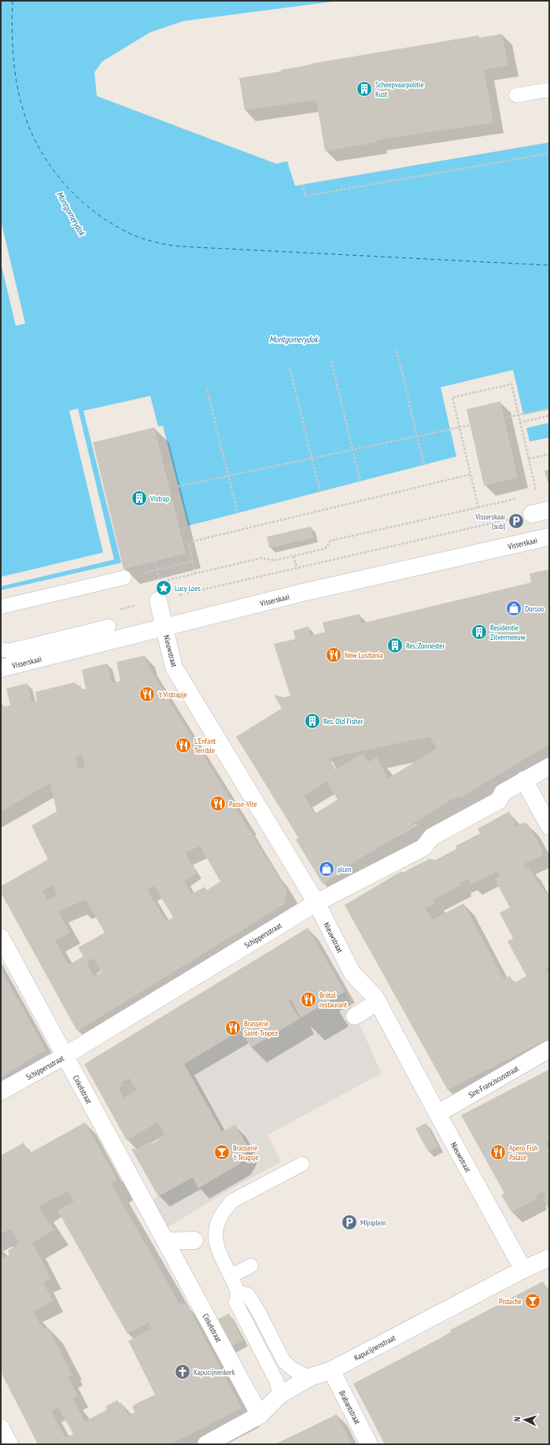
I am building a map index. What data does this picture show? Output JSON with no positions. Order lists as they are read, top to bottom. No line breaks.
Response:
{"streets":{"street":["Visserskaai","Nieuwstraat","Schippersstraat","Sint-Franciscusstraat","Cirkelstraat","Kapucijnenstraat","Brabantstraat"]},"crossings":[["Visserskaai","Nieuwstraat"],["Nieuwstraat","Schippersstraat"],["Nieuwstraat","Sint-Franciscusstraat"],["Nieuwstraat","Kapucijnenstraat"],["Schippersstraat","Cirkelstraat"],["Cirkelstraat","Kapucijnenstraat"],["Kapucijnenstraat","Brabantstraat"]],"water":["Montgomerydok"],"places":{"building":["Scheepvaarpolitie Kust","Vistrap","Residentie Zilvermeeuw","Res. Zonnester","Res. Old Fisher"],"parking":["Visserskaai [sub]","Mijnplein"],"place":["Lucy Loes"],"shop":["Dorsoo","plum"],"restaurant":["New Lusitania","'t Vistrapje","L'Enfant Terrible","Passe-Vite","Brûtal restaurant","Brasserie Saint-Tropez","Apero Fish Palace"],"bar":["Brasserie 't Teugsje","Pistache"],"church":["Kapucijnenkerk"]},"north":"left"}
